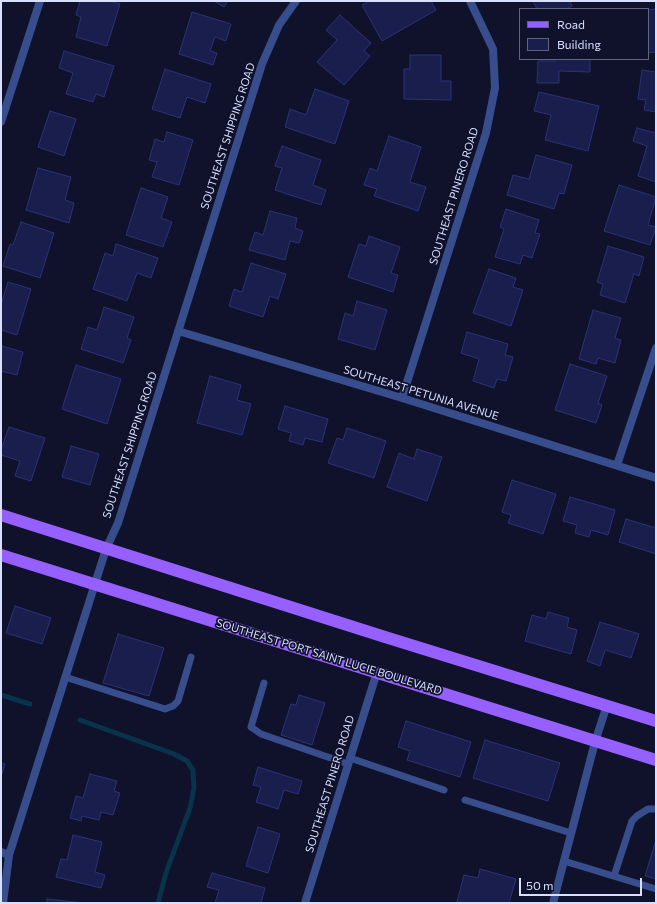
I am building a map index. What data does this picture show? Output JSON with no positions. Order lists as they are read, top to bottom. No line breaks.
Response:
{"streets":{"main road":["SOUTHEAST PORT SAINT LUCIE BOULEVARD"],"street":["SOUTHEAST SHIPPING ROAD","SOUTHEAST PINERO ROAD","SOUTHEAST PETUNIA AVENUE"]},"crossings":[["SOUTHEAST SHIPPING ROAD","SOUTHEAST PETUNIA AVENUE"],["SOUTHEAST SHIPPING ROAD","SOUTHEAST PORT SAINT LUCIE BOULEVARD"],["SOUTHEAST PINERO ROAD","SOUTHEAST PETUNIA AVENUE"],["SOUTHEAST PINERO ROAD","SOUTHEAST PORT SAINT LUCIE BOULEVARD"]],"legend":["Road","Building"],"scale_bar":"50 m"}
